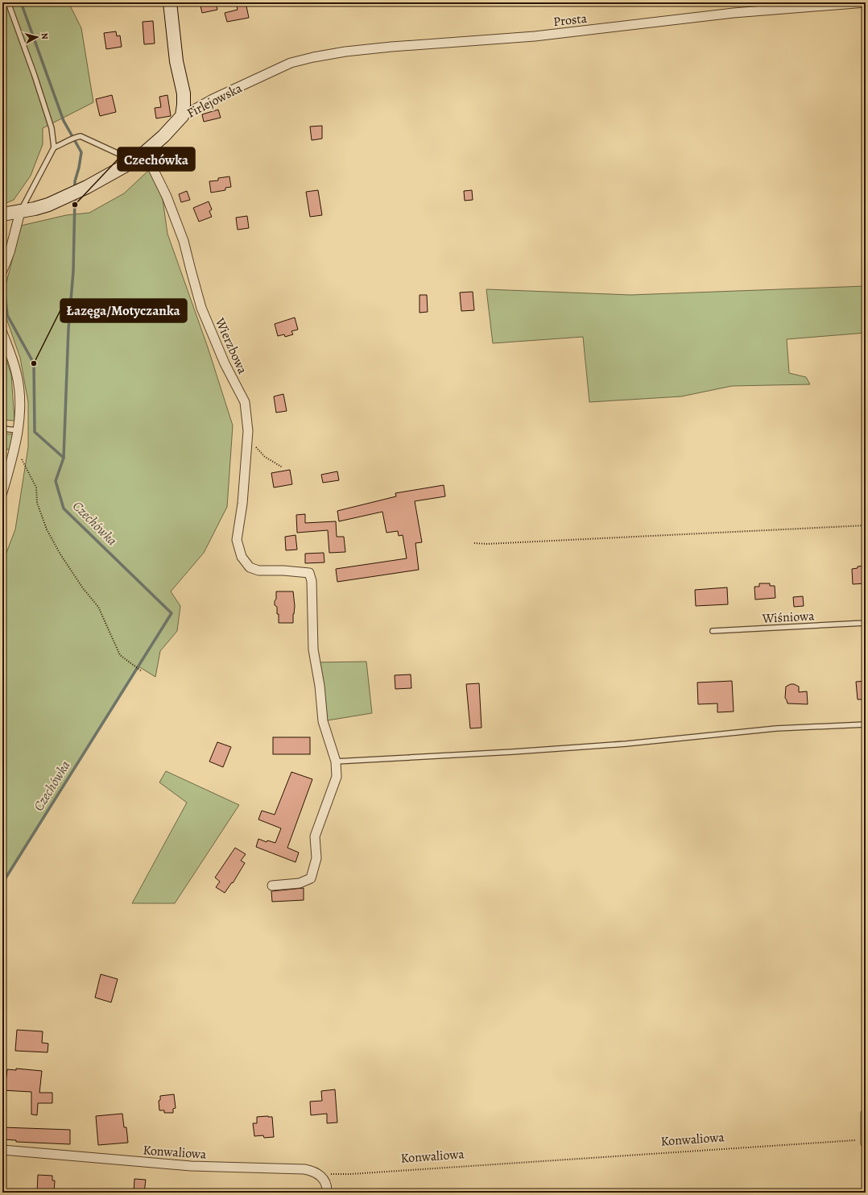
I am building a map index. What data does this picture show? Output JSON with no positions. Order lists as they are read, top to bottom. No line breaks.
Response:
{"streets":{"street":["Prosta","Firlejowska","Wierzbowa","Konwaliowa"],"lane":["Wiśniowa"]},"crossings":[["Prosta","Firlejowska"],["Firlejowska","Wierzbowa"]],"water":["Czechówka"],"places":["Czechówka","Łazęga/Motyczanka"],"north":"right"}
